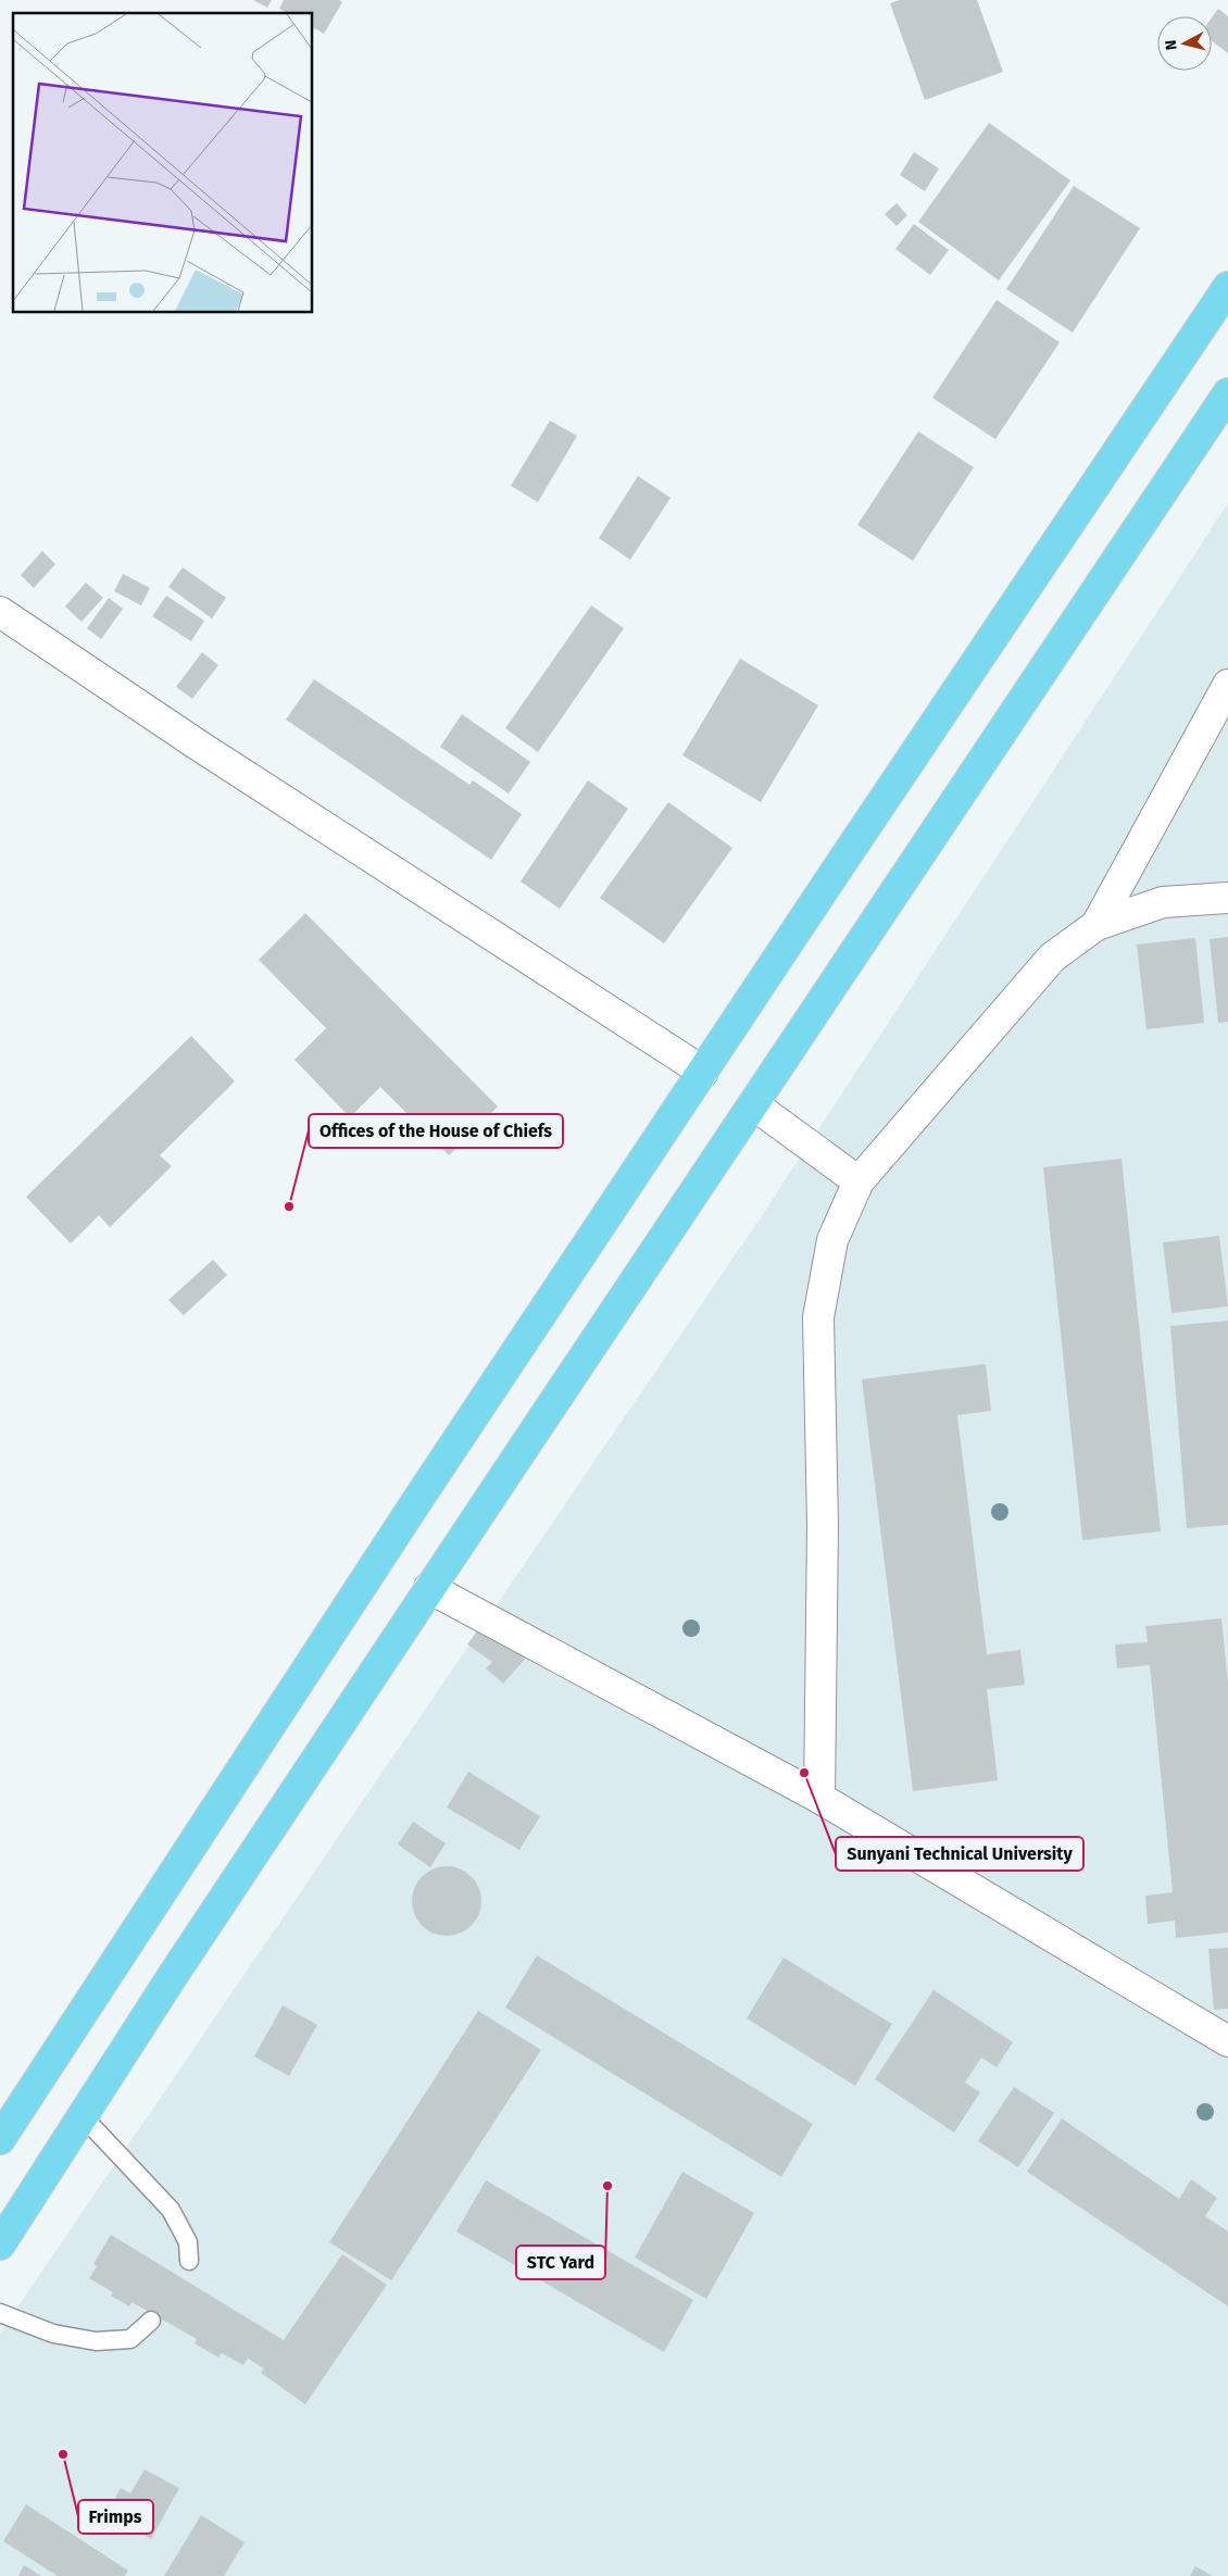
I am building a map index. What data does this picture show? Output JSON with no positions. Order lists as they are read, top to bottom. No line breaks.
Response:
{"places":["Offices of the House of Chiefs","Sunyani Technical University","STC Yard","Frimps"],"north":"left"}
